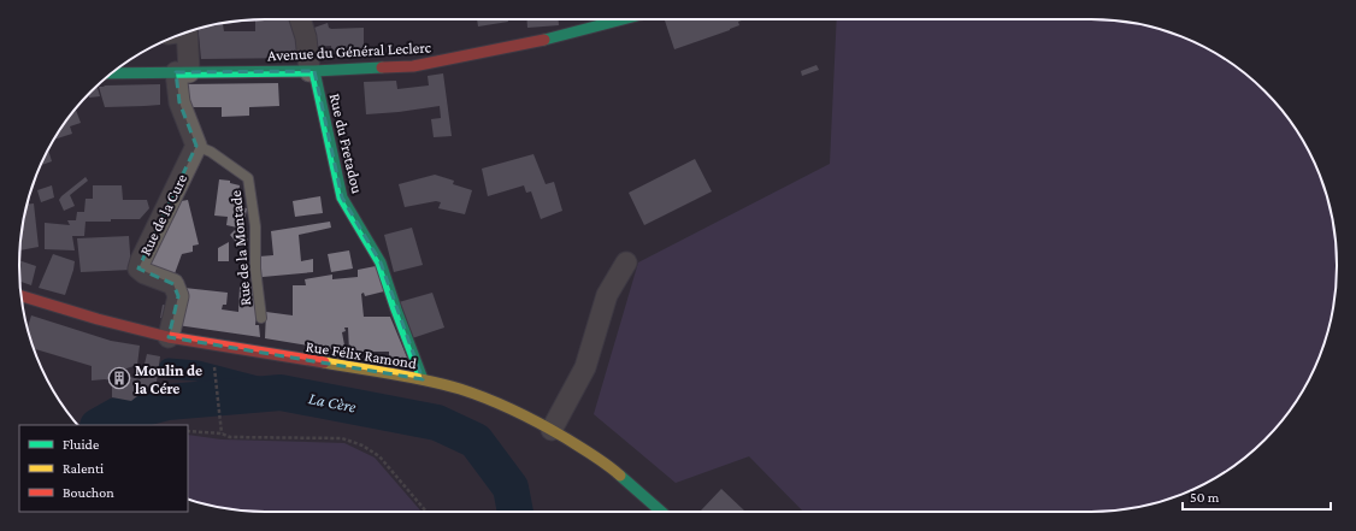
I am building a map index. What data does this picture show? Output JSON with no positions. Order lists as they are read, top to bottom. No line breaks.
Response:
{"streets":{"street":["Avenue du Général Leclerc","Rue du Fretadou","Rue de la Cure","Rue Félix Ramond"],"lane":["Rue de la Montade"]},"crossings":[["Avenue du Général Leclerc","Rue du Fretadou"],["Rue du Fretadou","Rue Félix Ramond"],["Rue de la Cure","Rue de la Montade"],["Rue de la Cure","Rue Félix Ramond"]],"water":["La Cère"],"places":{"building":["Moulin de la Cére"]},"legend":["Fluide","Ralenti","Bouchon"],"scale_bar":"50 m"}
